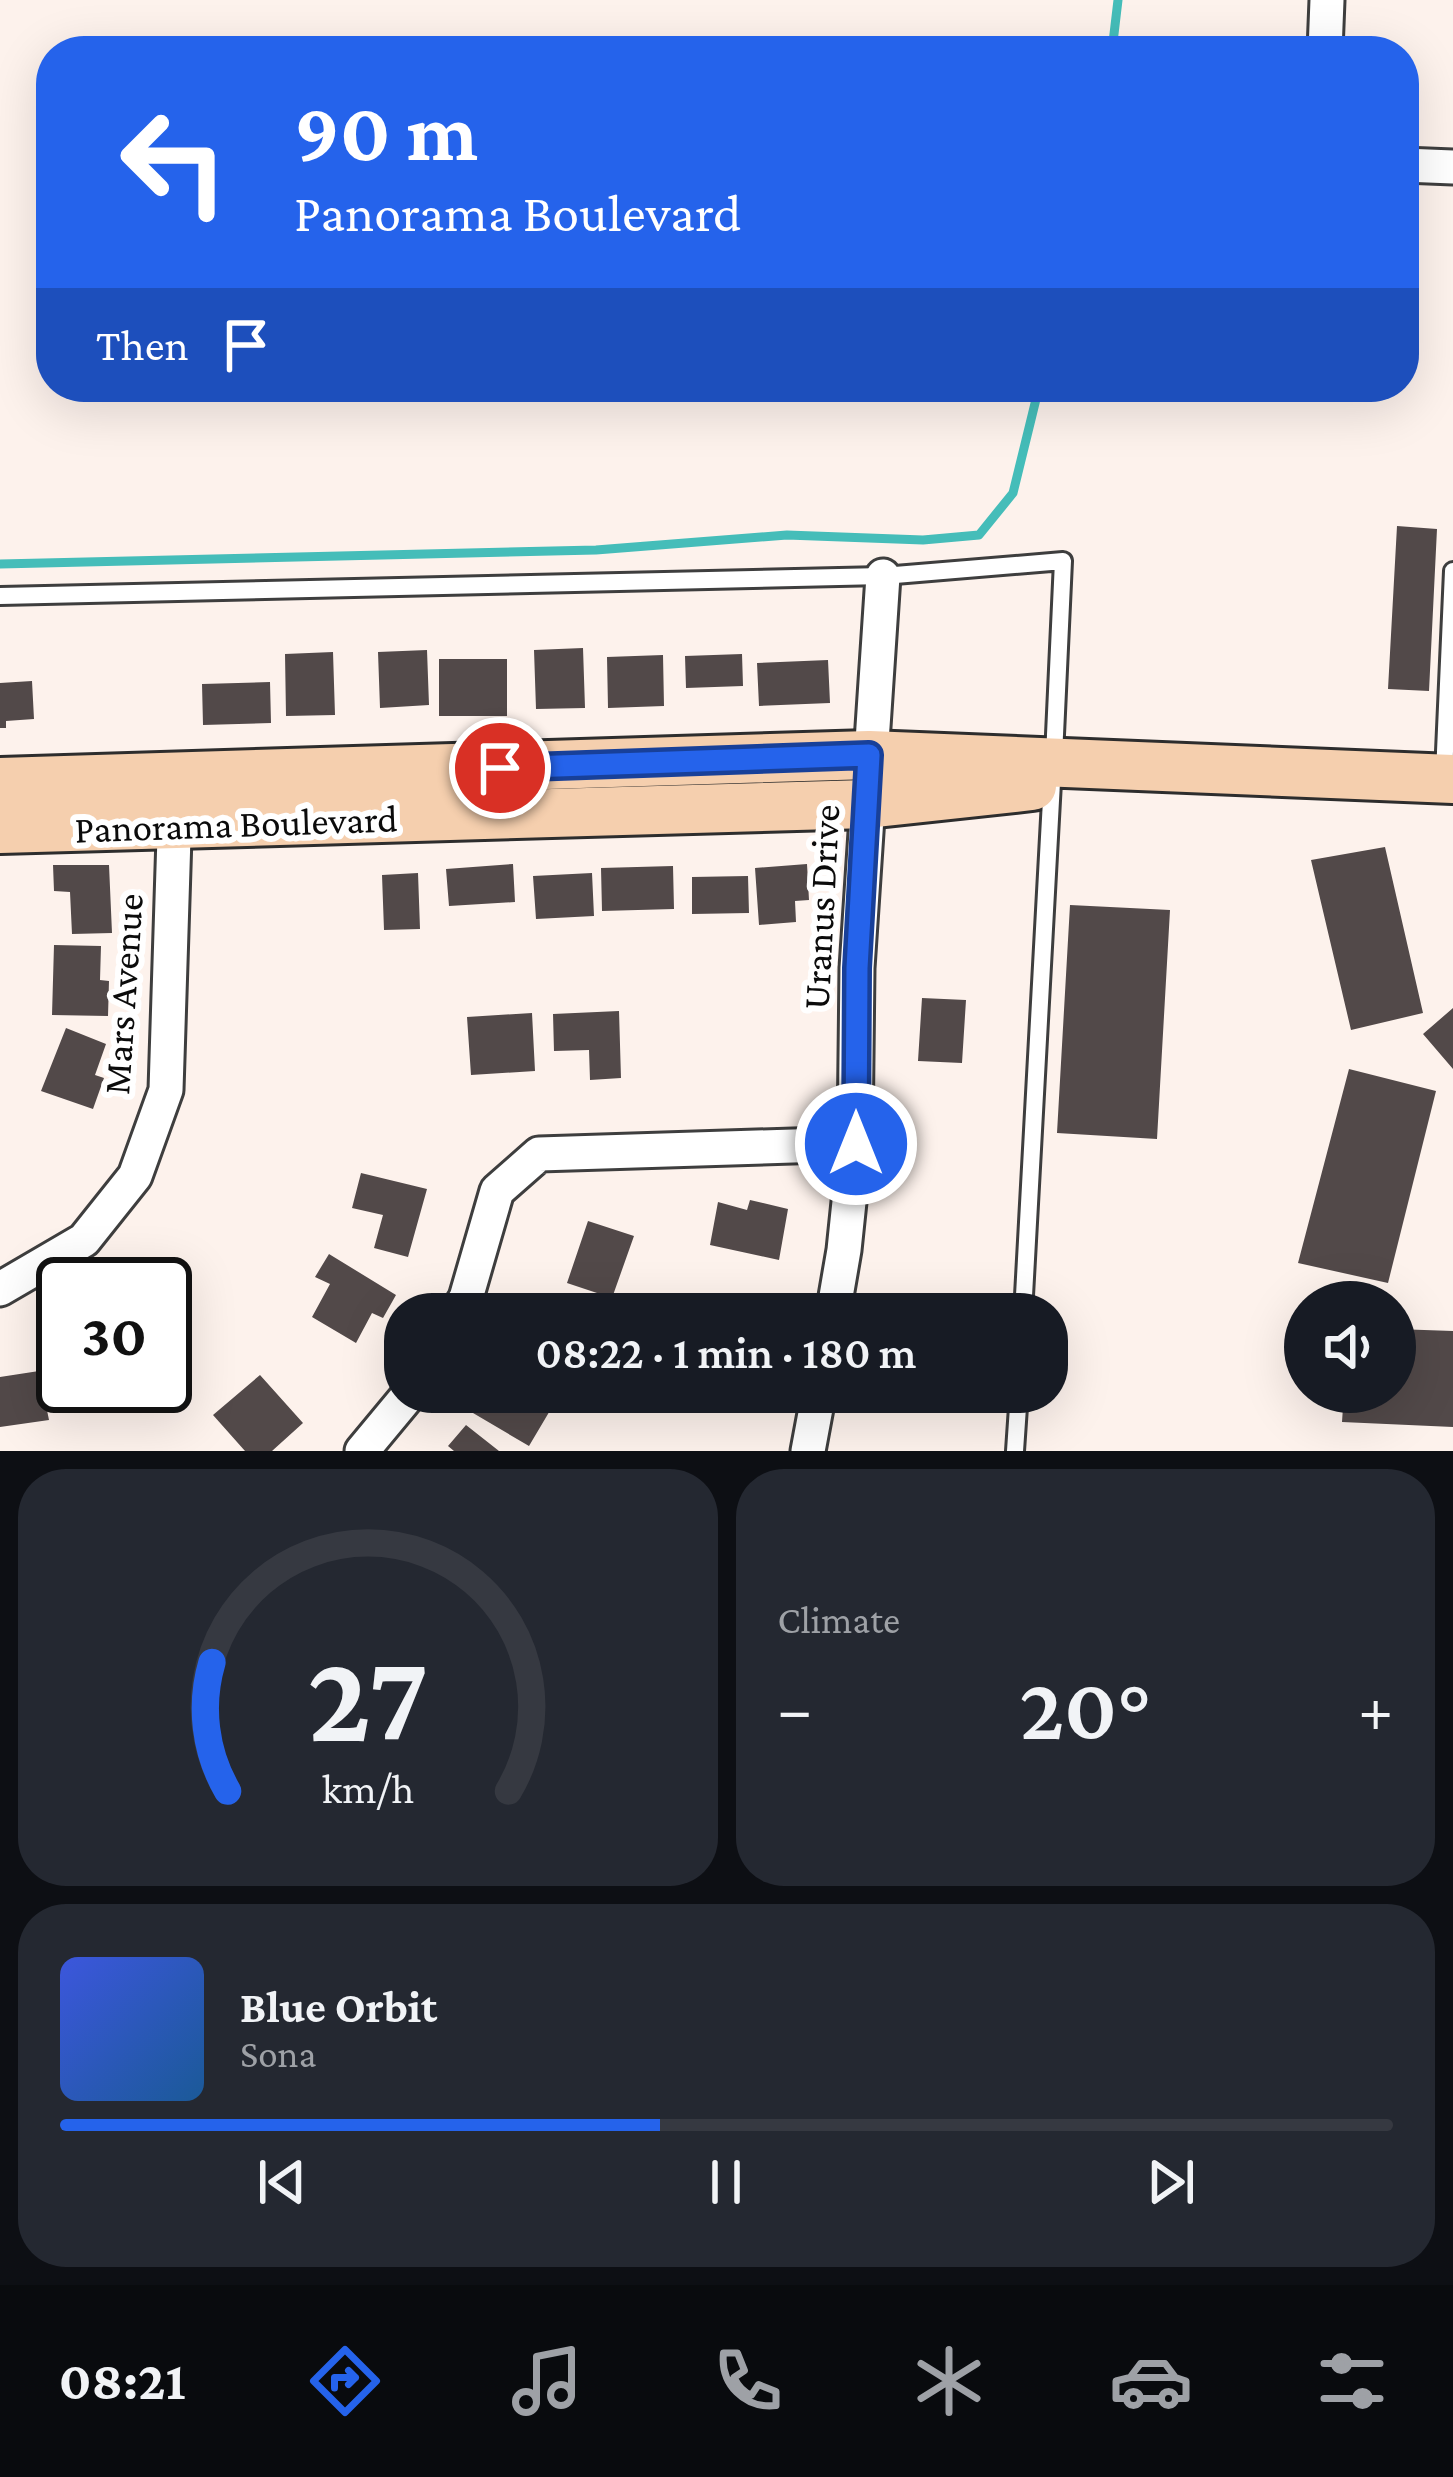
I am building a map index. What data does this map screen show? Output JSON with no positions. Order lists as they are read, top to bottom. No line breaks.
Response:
{"streets":{"main road":["Panorama Boulevard"],"street":["Uranus Drive","Mars Avenue"]},"crossings":[["Panorama Boulevard","Uranus Drive"],["Panorama Boulevard","Mars Avenue"]],"page":{"turn":["90 m","Panorama Boulevard"],"then":"Then","limit":"30","trip":"08:22 · 1 min · 180 m","tile":"Climate","heat":["−","20°","+"],"song":["Blue Orbit","Sona"],"tabs":"08:21","gauge":["27","km/h"]}}
